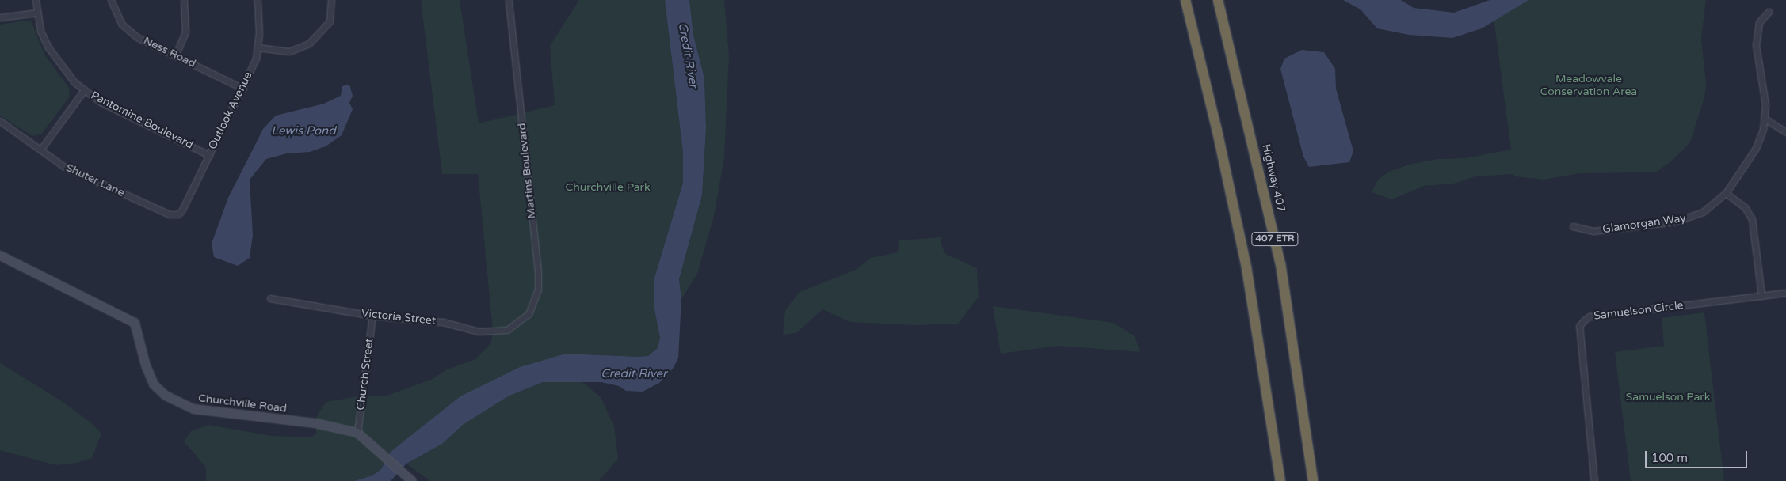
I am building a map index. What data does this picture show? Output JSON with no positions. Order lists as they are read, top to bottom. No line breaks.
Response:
{"streets":{"highway":["Highway 407","407 ETR"],"street":["Ness Road","Outlook Avenue","Pantomine Boulevard","Martins Boulevard","Shuter Lane","Glamorgan Way","Samuelson Circle","Victoria Street","Church Street","Churchville Road"]},"crossings":[["Ness Road","Outlook Avenue"],["Outlook Avenue","Pantomine Boulevard"],["Outlook Avenue","Shuter Lane"],["Martins Boulevard","Victoria Street"],["Victoria Street","Church Street"],["Church Street","Churchville Road"]],"water":["Credit River","Lewis Pond"],"parks":["Meadowvale Conservation Area","Churchville Park","Samuelson Park"],"scale_bar":"100 m"}
